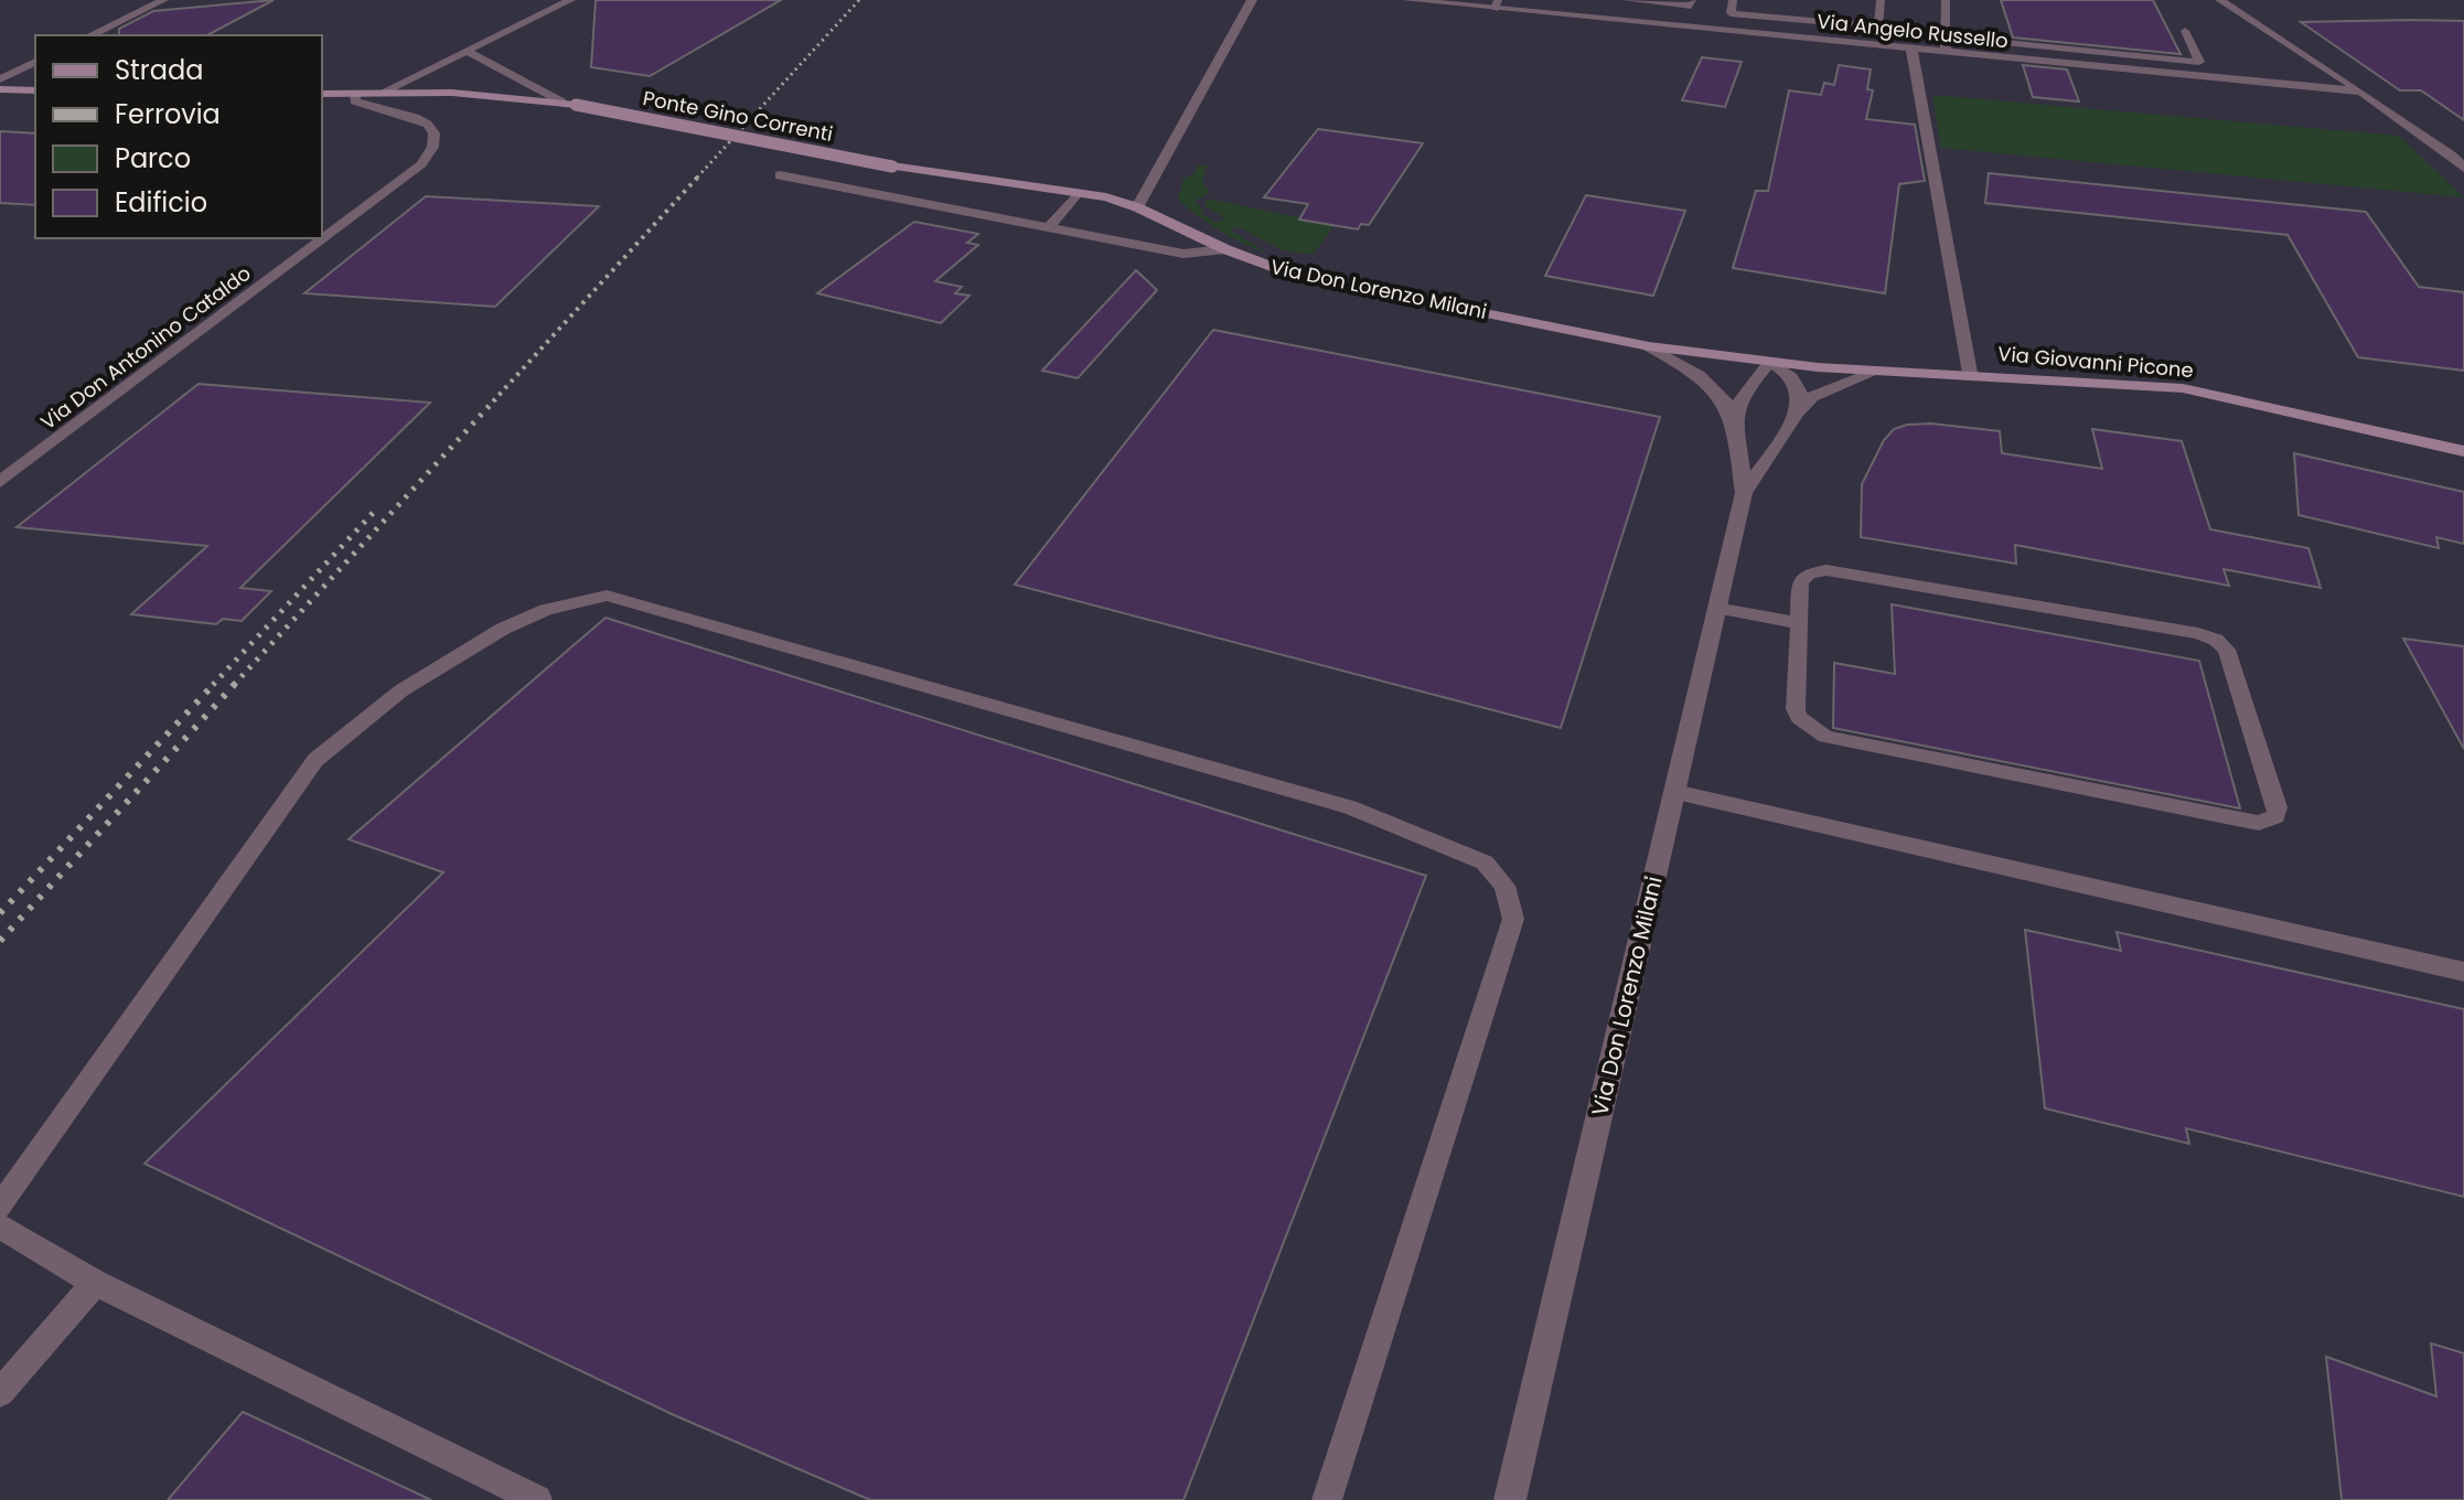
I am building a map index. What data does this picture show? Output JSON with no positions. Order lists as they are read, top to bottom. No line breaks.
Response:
{"streets":{"street":["Via Angelo Russello","Ponte Gino Correnti","Via Don Lorenzo Milani","Via Don Antonino Cataldo","Via Giovanni Picone"]},"crossings":[["Ponte Gino Correnti","Via Don Lorenzo Milani"],["Via Don Lorenzo Milani","Via Giovanni Picone"]],"legend":["Strada","Ferrovia","Parco","Edificio"]}
